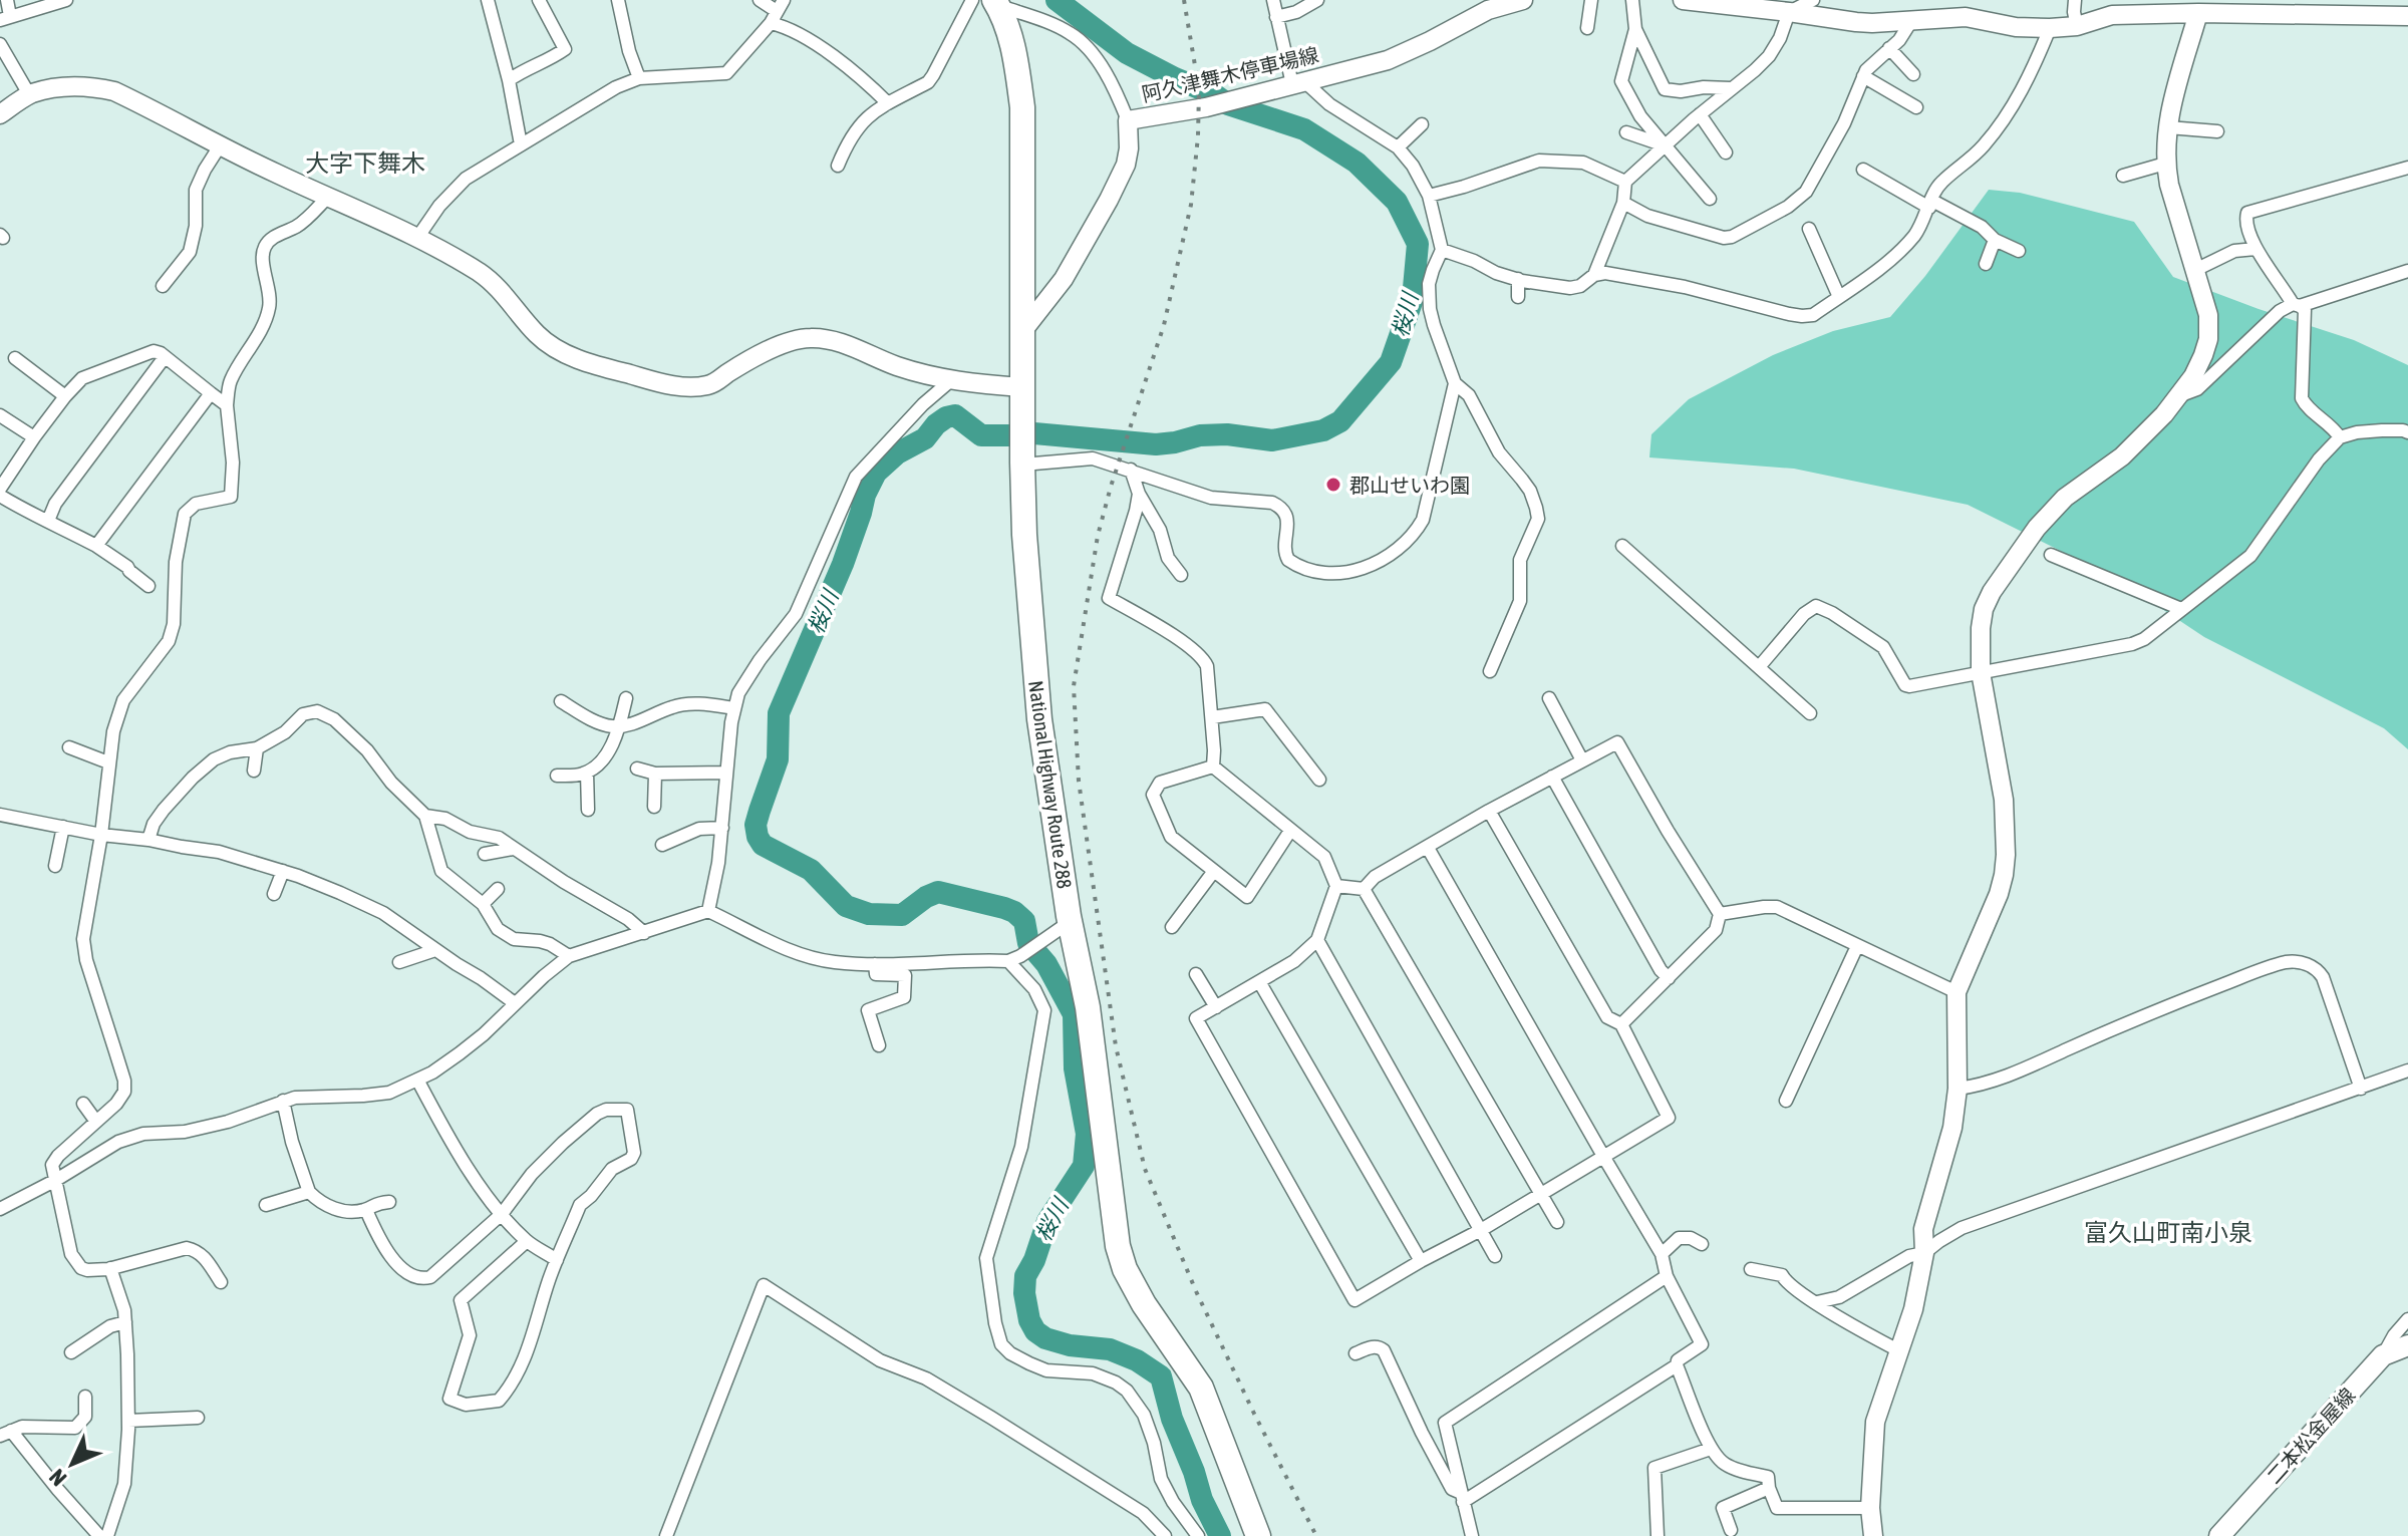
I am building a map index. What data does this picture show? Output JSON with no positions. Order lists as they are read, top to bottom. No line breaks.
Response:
{"streets":{"highway":["National Highway Route 288"],"main road":["二本松金屋線"],"street":["阿久津舞木停車場線"]},"crossings":[["阿久津舞木停車場線","National Highway Route 288"]],"districts":["大字下舞木","富久山町南小泉"],"water":["桜川"],"places":["郡山せいわ園"],"north":"bottom left"}
